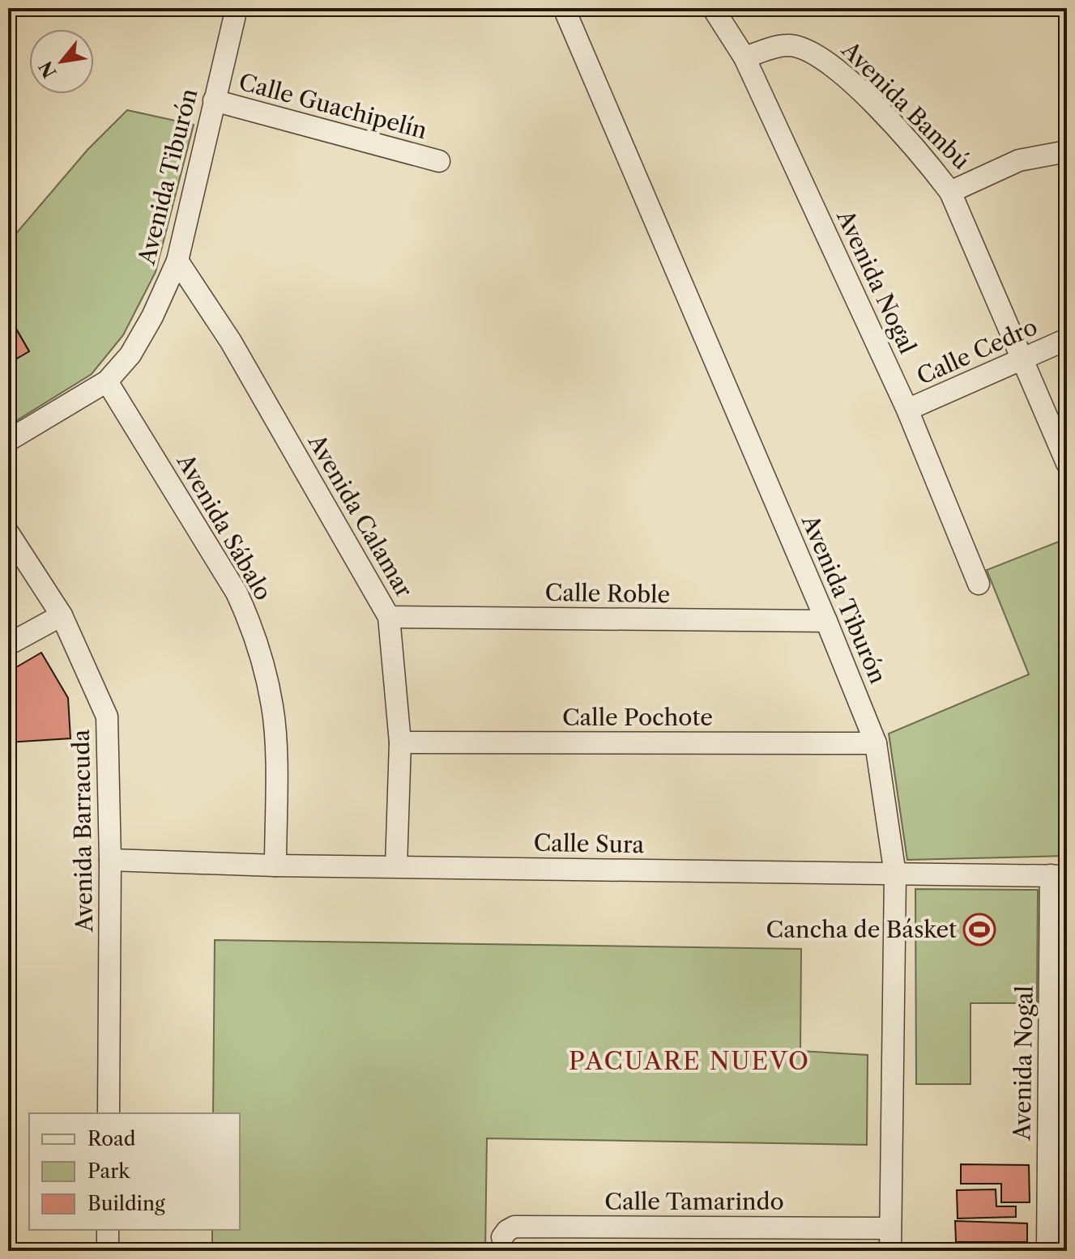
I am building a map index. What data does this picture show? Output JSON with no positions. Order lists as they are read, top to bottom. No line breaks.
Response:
{"streets":{"street":["Avenida Bambú","Calle Guachipelín","Avenida Tiburón","Avenida Nogal","Calle Cedro","Avenida Calamar","Avenida Sábalo","Calle Roble","Calle Pochote","Avenida Barracuda","Calle Sura","Calle Tamarindo"]},"crossings":[["Avenida Bambú","Avenida Nogal"],["Calle Guachipelín","Avenida Tiburón"],["Avenida Tiburón","Avenida Calamar"],["Avenida Tiburón","Avenida Sábalo"],["Avenida Tiburón","Calle Roble"],["Avenida Tiburón","Calle Pochote"],["Avenida Tiburón","Calle Sura"],["Avenida Tiburón","Calle Tamarindo"],["Avenida Nogal","Calle Cedro"],["Avenida Nogal","Calle Sura"],["Avenida Calamar","Calle Roble"],["Avenida Calamar","Calle Pochote"],["Avenida Calamar","Calle Sura"],["Avenida Sábalo","Calle Sura"],["Avenida Barracuda","Calle Sura"]],"districts":["PACUARE NUEVO"],"places":{"sports":["Cancha de Básket"]},"legend":["Road","Park","Building"],"north":"bottom left"}
